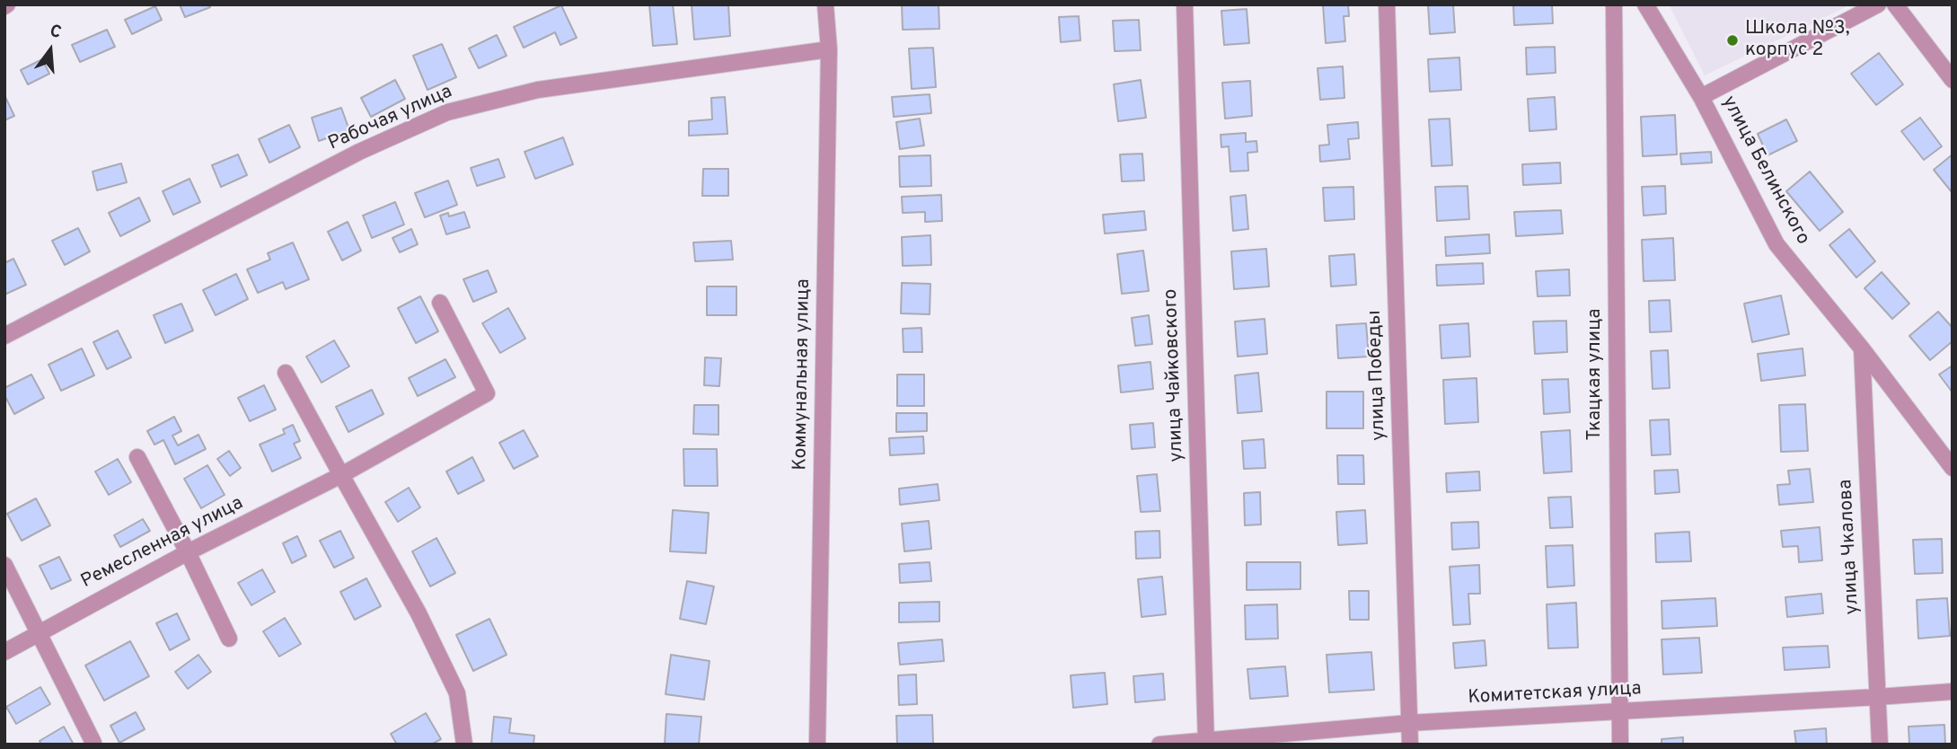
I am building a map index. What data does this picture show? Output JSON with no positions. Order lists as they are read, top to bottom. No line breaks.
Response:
{"streets":{"street":["Рабочая улица","улица Белинского","Коммунальная улица","Ткацкая улица","улица Чайковского","улица Победы","Ремесленная улица","улица Чкалова","Комитетская улица"]},"crossings":[["Рабочая улица","Коммунальная улица"],["улица Белинского","улица Чкалова"],["Ткацкая улица","Комитетская улица"],["улица Чайковского","Комитетская улица"],["улица Победы","Комитетская улица"],["улица Чкалова","Комитетская улица"]],"places":["Школа №3, корпус 2"],"north":"top"}
